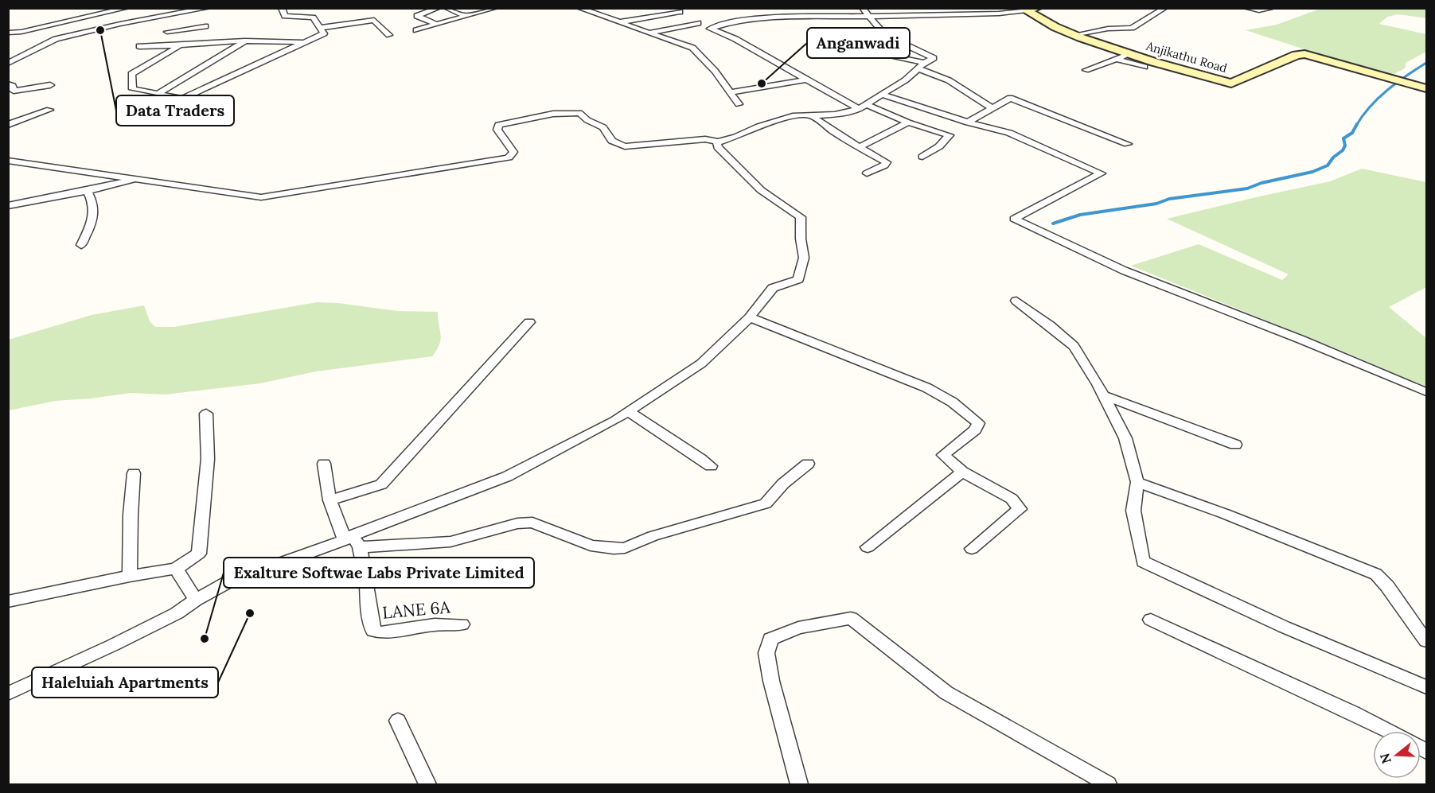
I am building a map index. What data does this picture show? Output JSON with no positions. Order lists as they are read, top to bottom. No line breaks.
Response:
{"streets":{"street":["Anjikathu Road","LANE 6A"]},"places":["Data Traders","Anganwadi","Haleluiah Apartments","Exalture Softwae Labs Private Limited"],"north":"left"}
